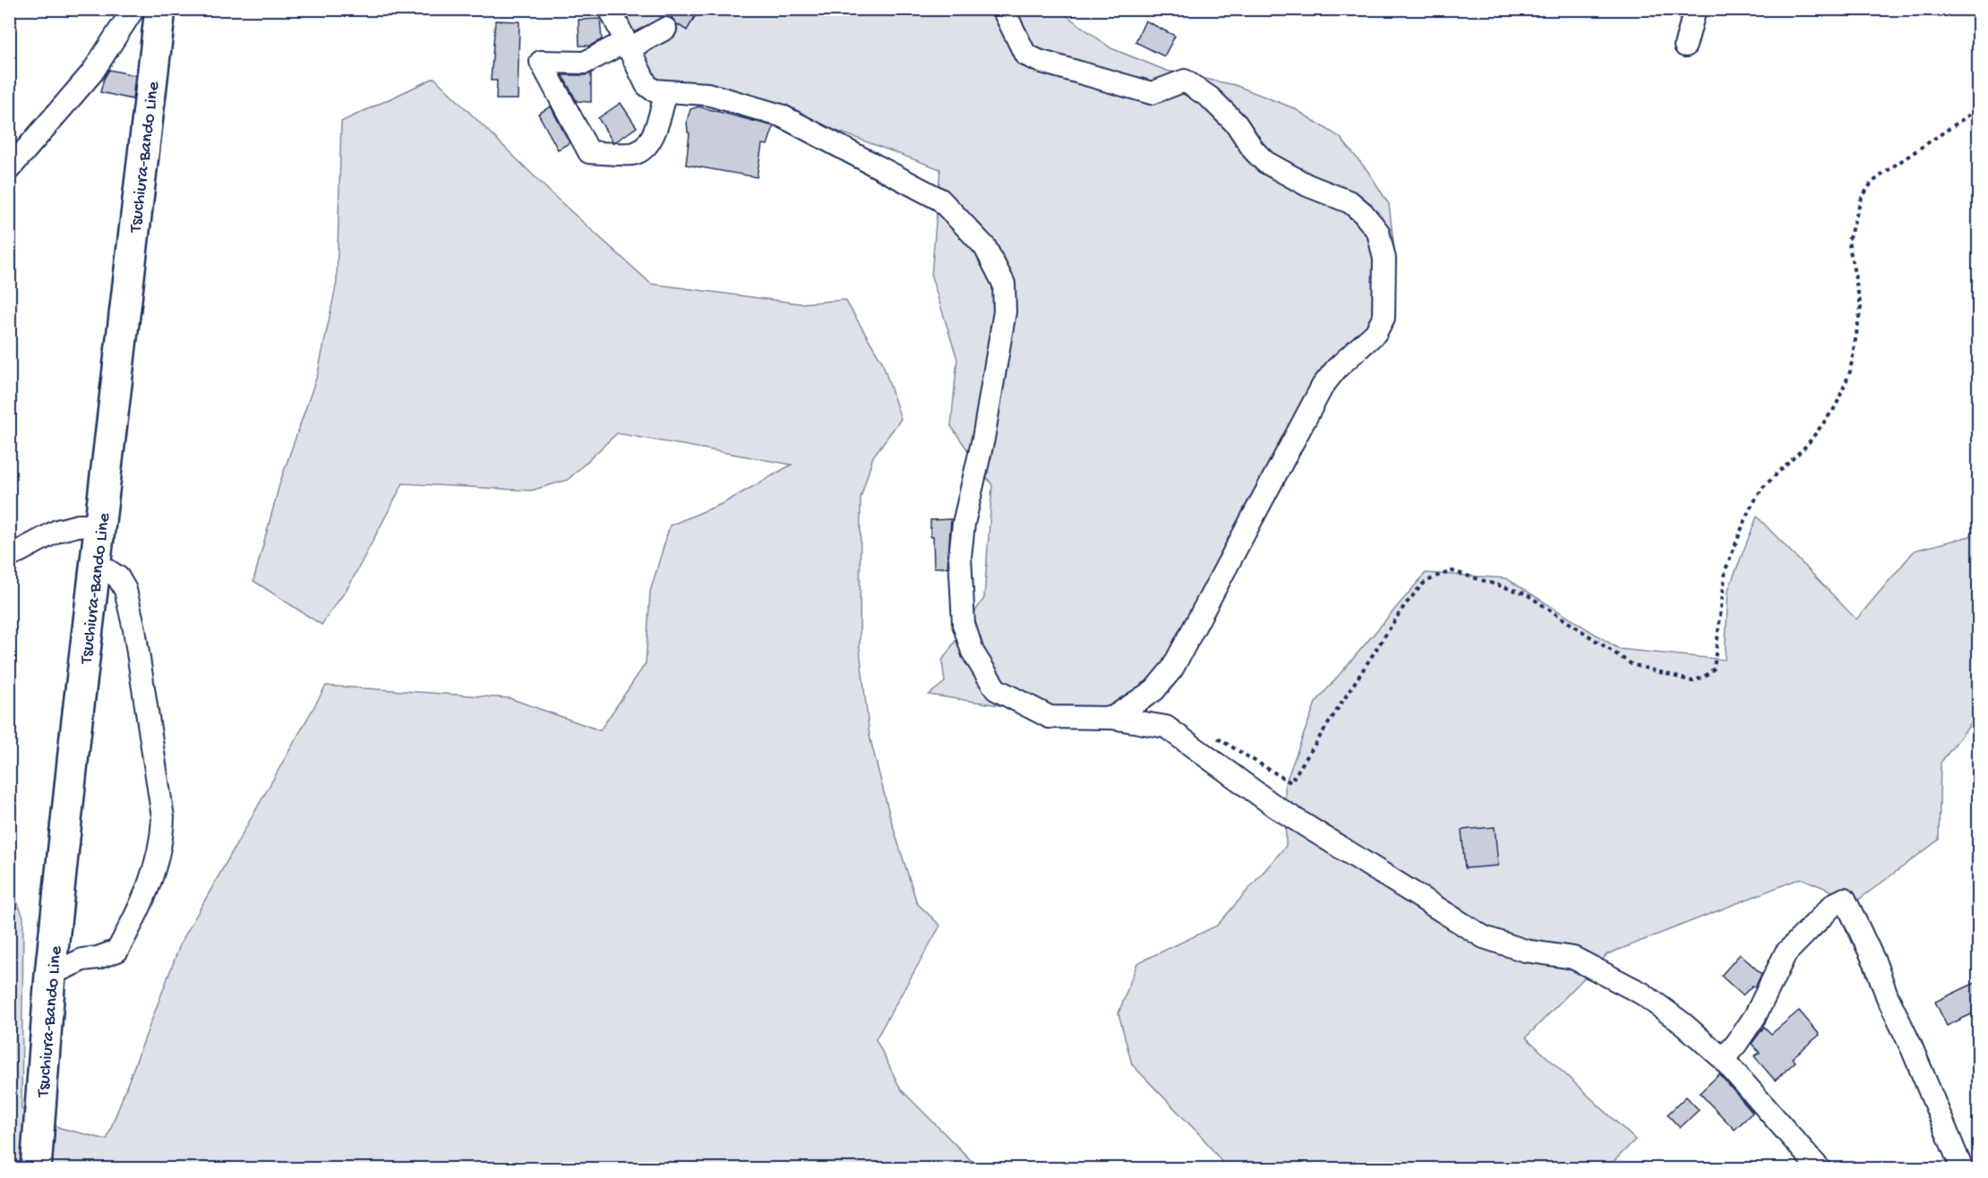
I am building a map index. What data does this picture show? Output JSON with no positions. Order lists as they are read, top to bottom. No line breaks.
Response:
{"streets":{"main road":["Tsuchiura-Bando Line"]}}
